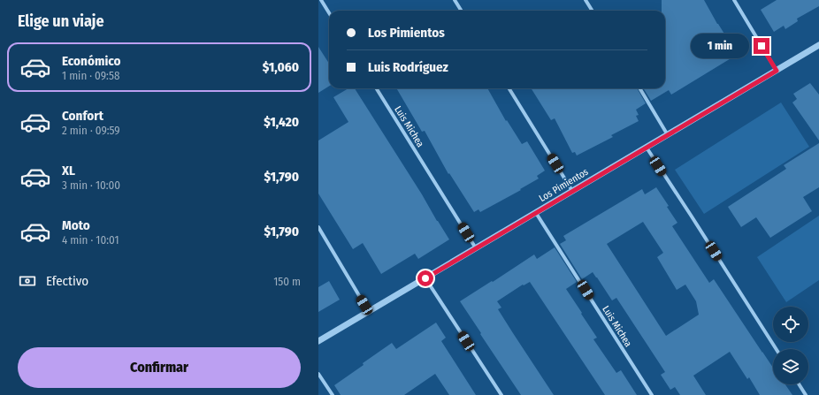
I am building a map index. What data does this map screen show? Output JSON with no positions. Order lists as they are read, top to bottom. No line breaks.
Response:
{"streets":{"street":["Luis Michea","Los Pimientos"]},"crossings":[["Luis Michea","Los Pimientos"]],"page":{"heading":"Elige un viaje","banner":["Los Pimientos","Luis Rodríguez"],"bubble":"1 min","list":[{"name":"Económico","note":"1 min · 09:58","value":"$1,060"},{"name":"Confort","note":"2 min · 09:59","value":"$1,420"},{"name":"XL","note":"3 min · 10:00","value":"$1,790"},{"name":"Moto","note":"4 min · 10:01","value":"$1,790"}],"pay":["Efectivo","150 m"],"buttons":"Confirmar"}}
